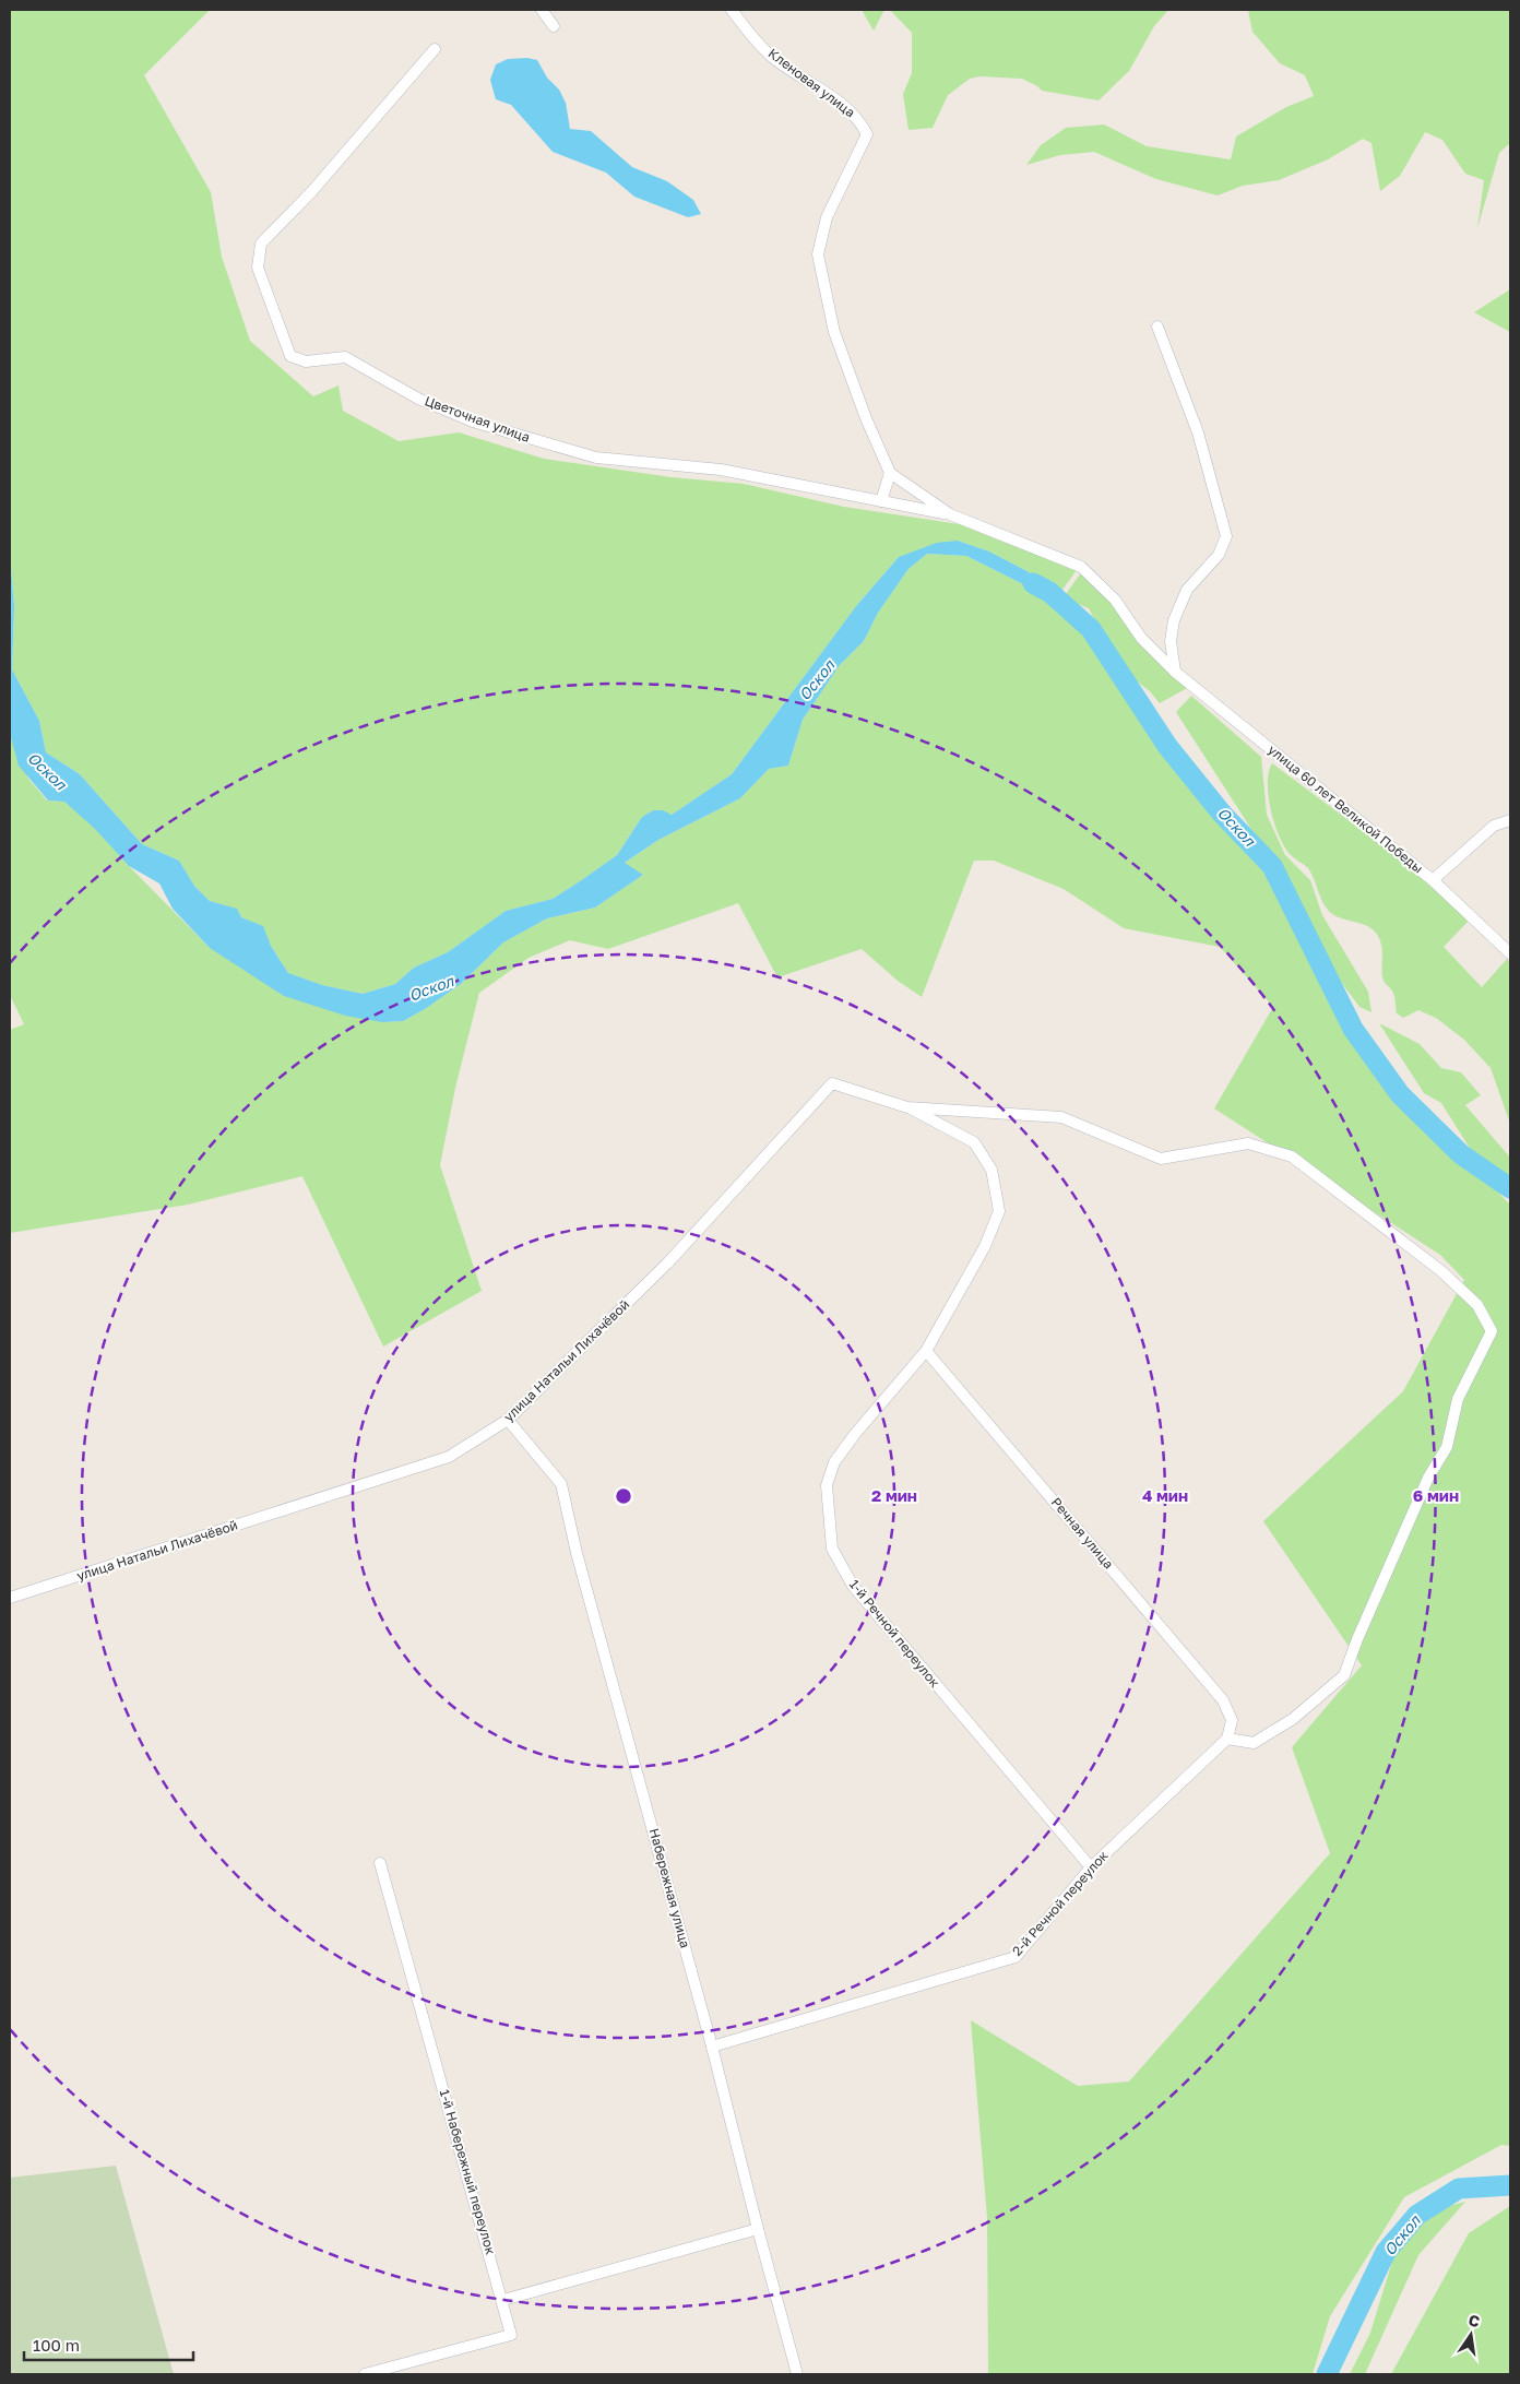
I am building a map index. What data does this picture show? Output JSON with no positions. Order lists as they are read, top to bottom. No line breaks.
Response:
{"streets":{"street":["Кленовая улица","Цветочная улица","улица 60 лет Великой Победы","улица Натальи Лихачёвой","Речная улица","1-й Речной переулок","Набережная улица","2-й Речной переулок","1-й Набережный переулок"]},"crossings":[["Кленовая улица","улица 60 лет Великой Победы"],["Цветочная улица","улица 60 лет Великой Победы"],["улица Натальи Лихачёвой","1-й Речной переулок"],["улица Натальи Лихачёвой","Набережная улица"],["Речная улица","1-й Речной переулок"],["Речная улица","2-й Речной переулок"],["1-й Речной переулок","2-й Речной переулок"],["Набережная улица","2-й Речной переулок"]],"water":["Оскол"],"scale_bar":"100 m","north":"top","rings":["2 мин","4 мин","6 мин"]}
